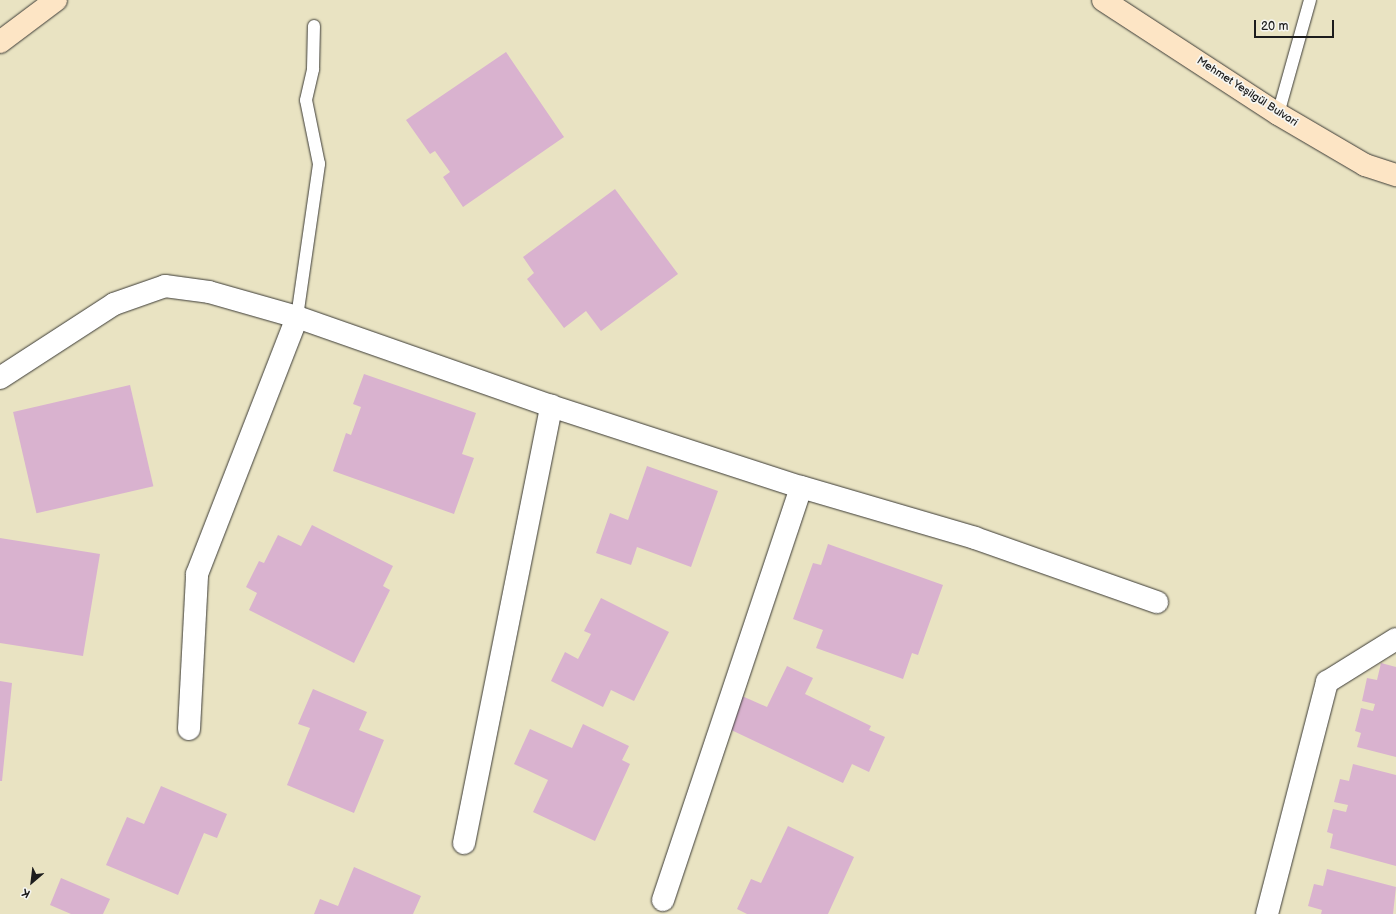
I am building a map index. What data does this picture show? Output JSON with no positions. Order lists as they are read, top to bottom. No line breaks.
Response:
{"streets":{"main road":["Mehmet Yeşilgül Bulvari"]},"scale_bar":"20 m","north":"bottom left"}
